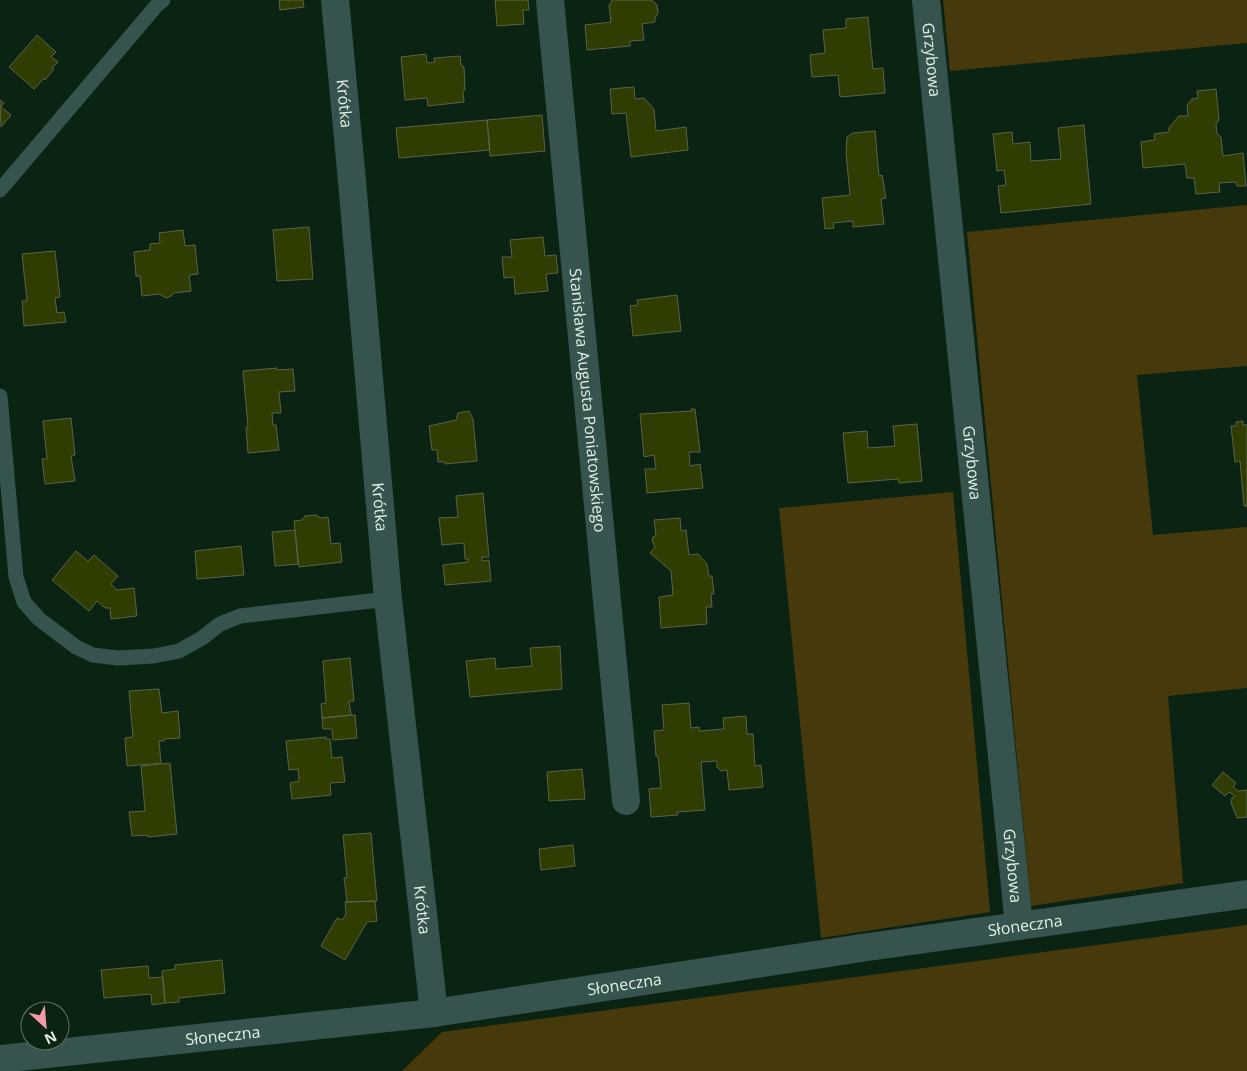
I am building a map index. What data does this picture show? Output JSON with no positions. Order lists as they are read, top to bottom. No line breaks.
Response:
{"streets":{"street":["Grzybowa","Krótka","Stanisława Augusta Poniatowskiego","Słoneczna"]},"crossings":[["Grzybowa","Słoneczna"],["Krótka","Słoneczna"]],"north":"bottom right"}
